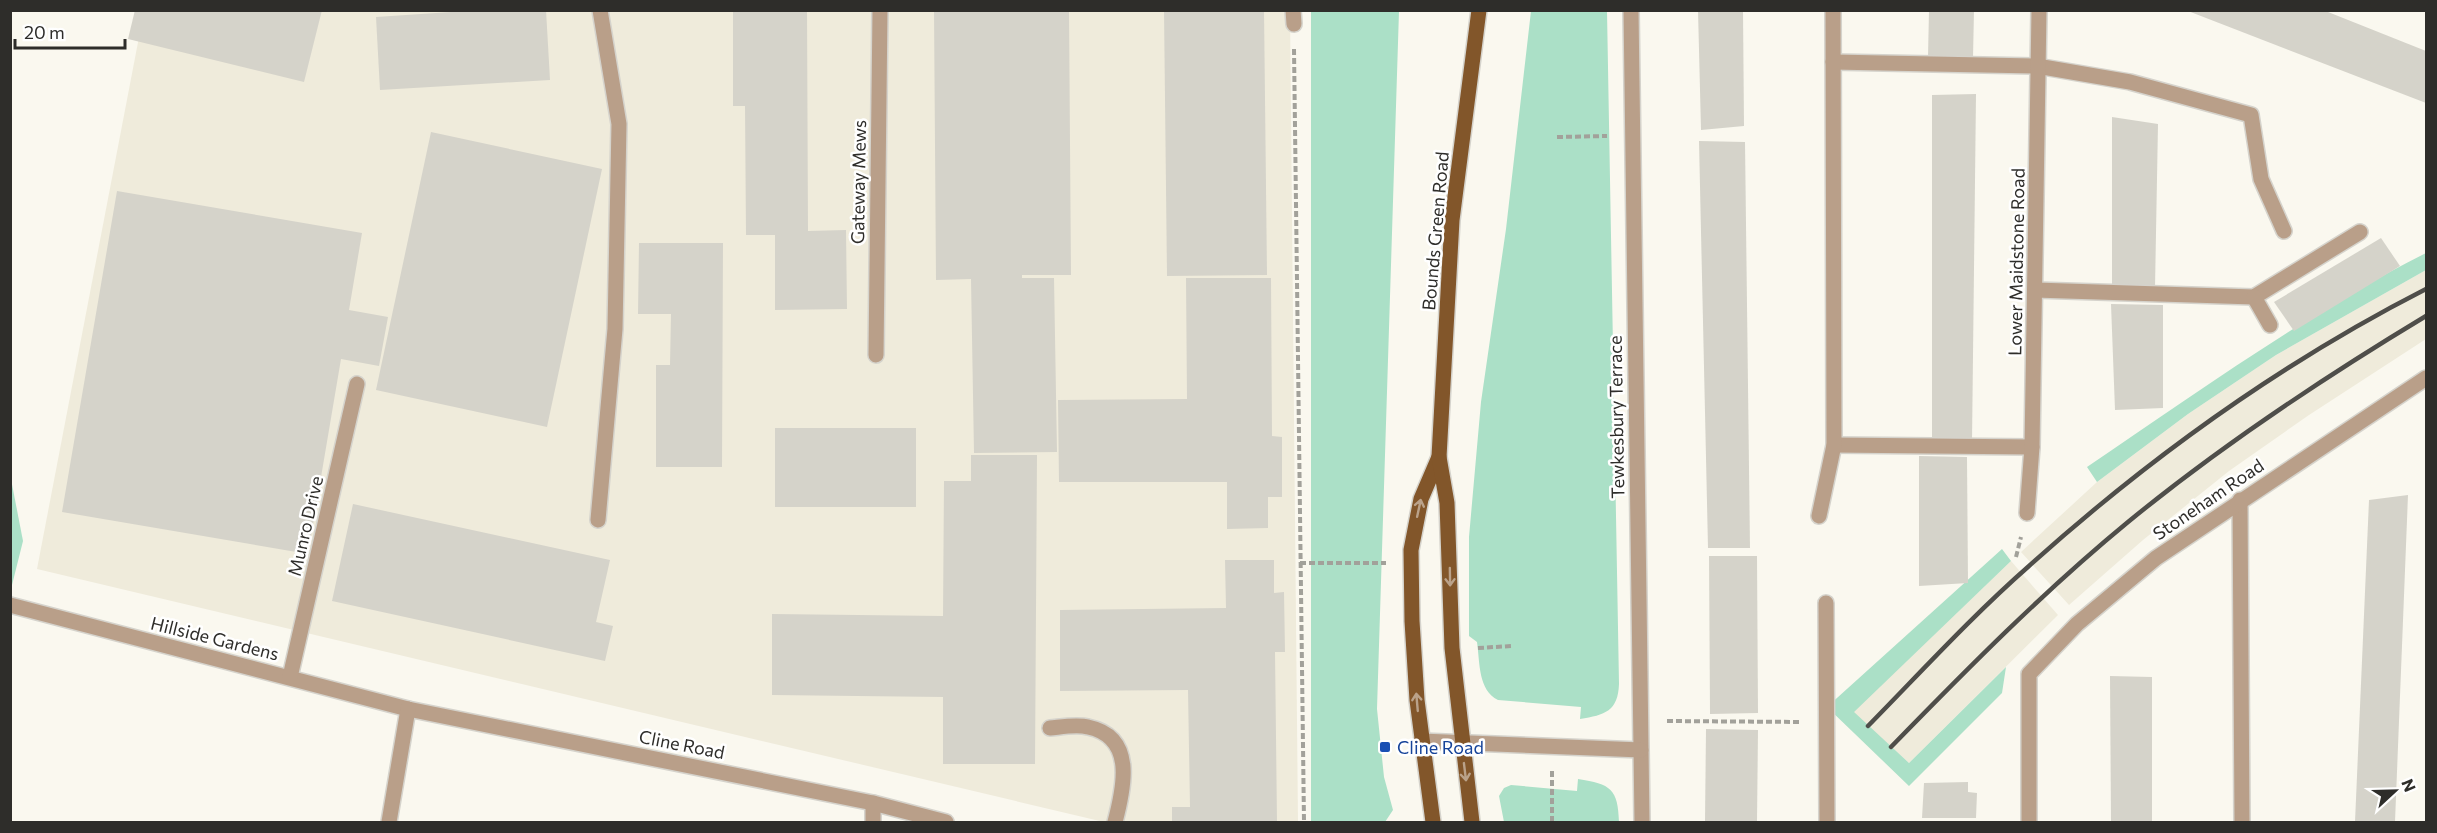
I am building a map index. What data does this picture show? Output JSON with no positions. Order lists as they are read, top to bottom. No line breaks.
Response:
{"streets":{"main road":["Bounds Green Road"],"street":["Gateway Mews","Lower Maidstone Road","Tewkesbury Terrace","Stoneham Road","Munro Drive","Hillside Gardens","Cline Road"]},"crossings":[["Munro Drive","Hillside Gardens"],["Hillside Gardens","Cline Road"]],"places":{"transit":["Cline Road"]},"scale_bar":"20 m","north":"right"}
